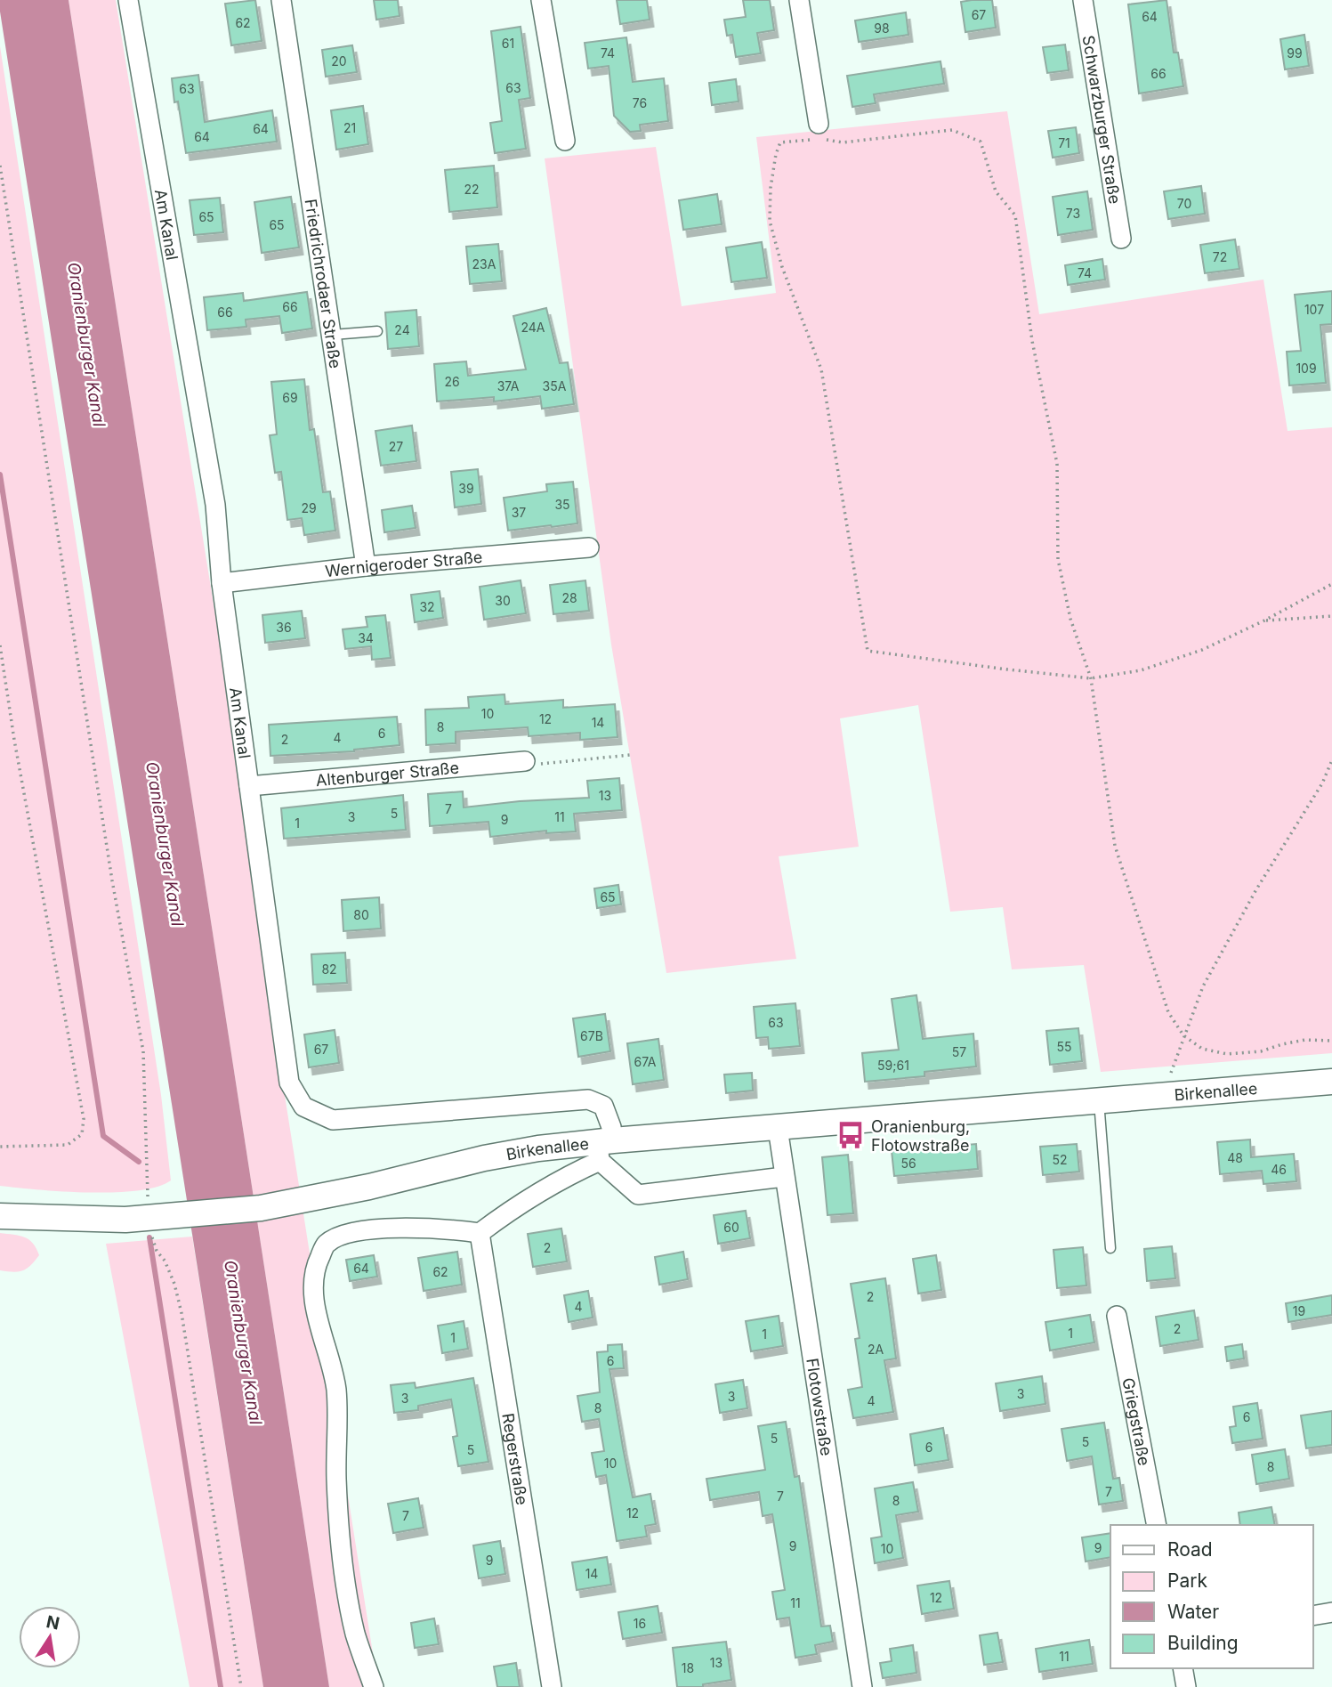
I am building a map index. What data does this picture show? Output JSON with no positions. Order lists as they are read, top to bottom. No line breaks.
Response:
{"streets":{"street":["Schwarzburger Straße","Am Kanal","Friedrichrodaer Straße","Wernigeroder Straße","Altenburger Straße","Birkenallee","Flotowstraße","Griegstraße","Regerstraße"]},"crossings":[["Am Kanal","Wernigeroder Straße"],["Am Kanal","Altenburger Straße"],["Am Kanal","Birkenallee"],["Friedrichrodaer Straße","Wernigeroder Straße"],["Birkenallee","Flotowstraße"]],"water":["Oranienburger Kanal"],"places":{"bus stop":["Oranienburg, Flotowstraße"]},"house_numbers":["67","64","62","98","61","74","99","20","66","63","63","76","21","64","64","71","22","70","73","65","65","72","23A","74","66","107","66","24A","24","109","26","37A","35A","69","27","39","35","29","37","28","30","32","36","34","10","12","14","8","6","4","2","13","7","5","3","11","9","1","65","80","82","63","67B","55","67","57","67A","59;61","48","52","56","46","60","2","64","62","2","4","19","2","1","1","1","2A","6","3","3","3","4","8","6","5","5","6","5","10","8","7","7","8","12","7","9","9","10","9","14","12","11","16","11","13","18"],"legend":["Road","Park","Water","Building"],"north":"top"}
